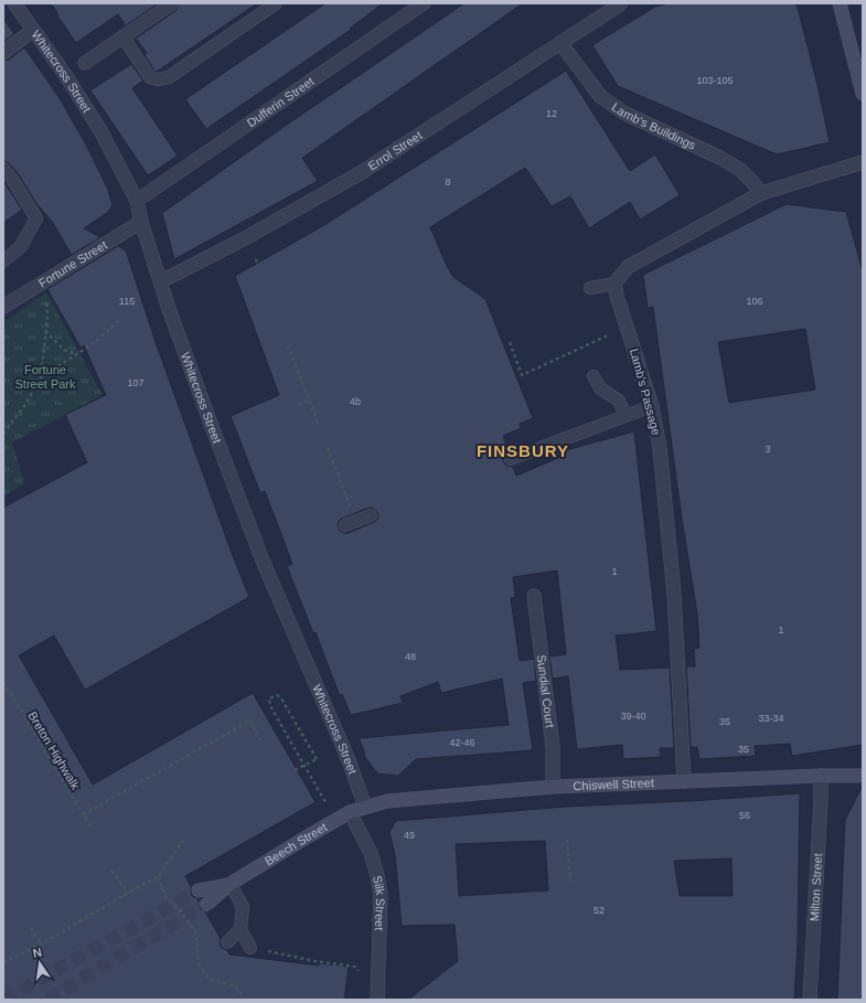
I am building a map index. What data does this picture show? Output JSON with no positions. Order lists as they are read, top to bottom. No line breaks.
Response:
{"streets":{"main road":["Chiswell Street","Beech Street"],"street":["Whitecross Street","Dufferin Street","Lamb's Buildings","Errol Street","Fortune Street","Lamb's Passage","Sundial Court","Milton Street","Silk Street"],"path":["Breton Highwalk"]},"crossings":[["Whitecross Street","Dufferin Street"],["Whitecross Street","Errol Street"],["Whitecross Street","Fortune Street"],["Whitecross Street","Chiswell Street"],["Whitecross Street","Beech Street"],["Lamb's Buildings","Errol Street"],["Lamb's Passage","Chiswell Street"],["Sundial Court","Chiswell Street"],["Chiswell Street","Beech Street"],["Chiswell Street","Milton Street"],["Beech Street","Silk Street"]],"districts":["FINSBURY"],"parks":["Fortune Street Park"],"house_numbers":["103-105","12","8","115","106","107","4b","3","1","1","48","39-40","33-34","35","42-46","35","56","49","52"],"north":"top"}
